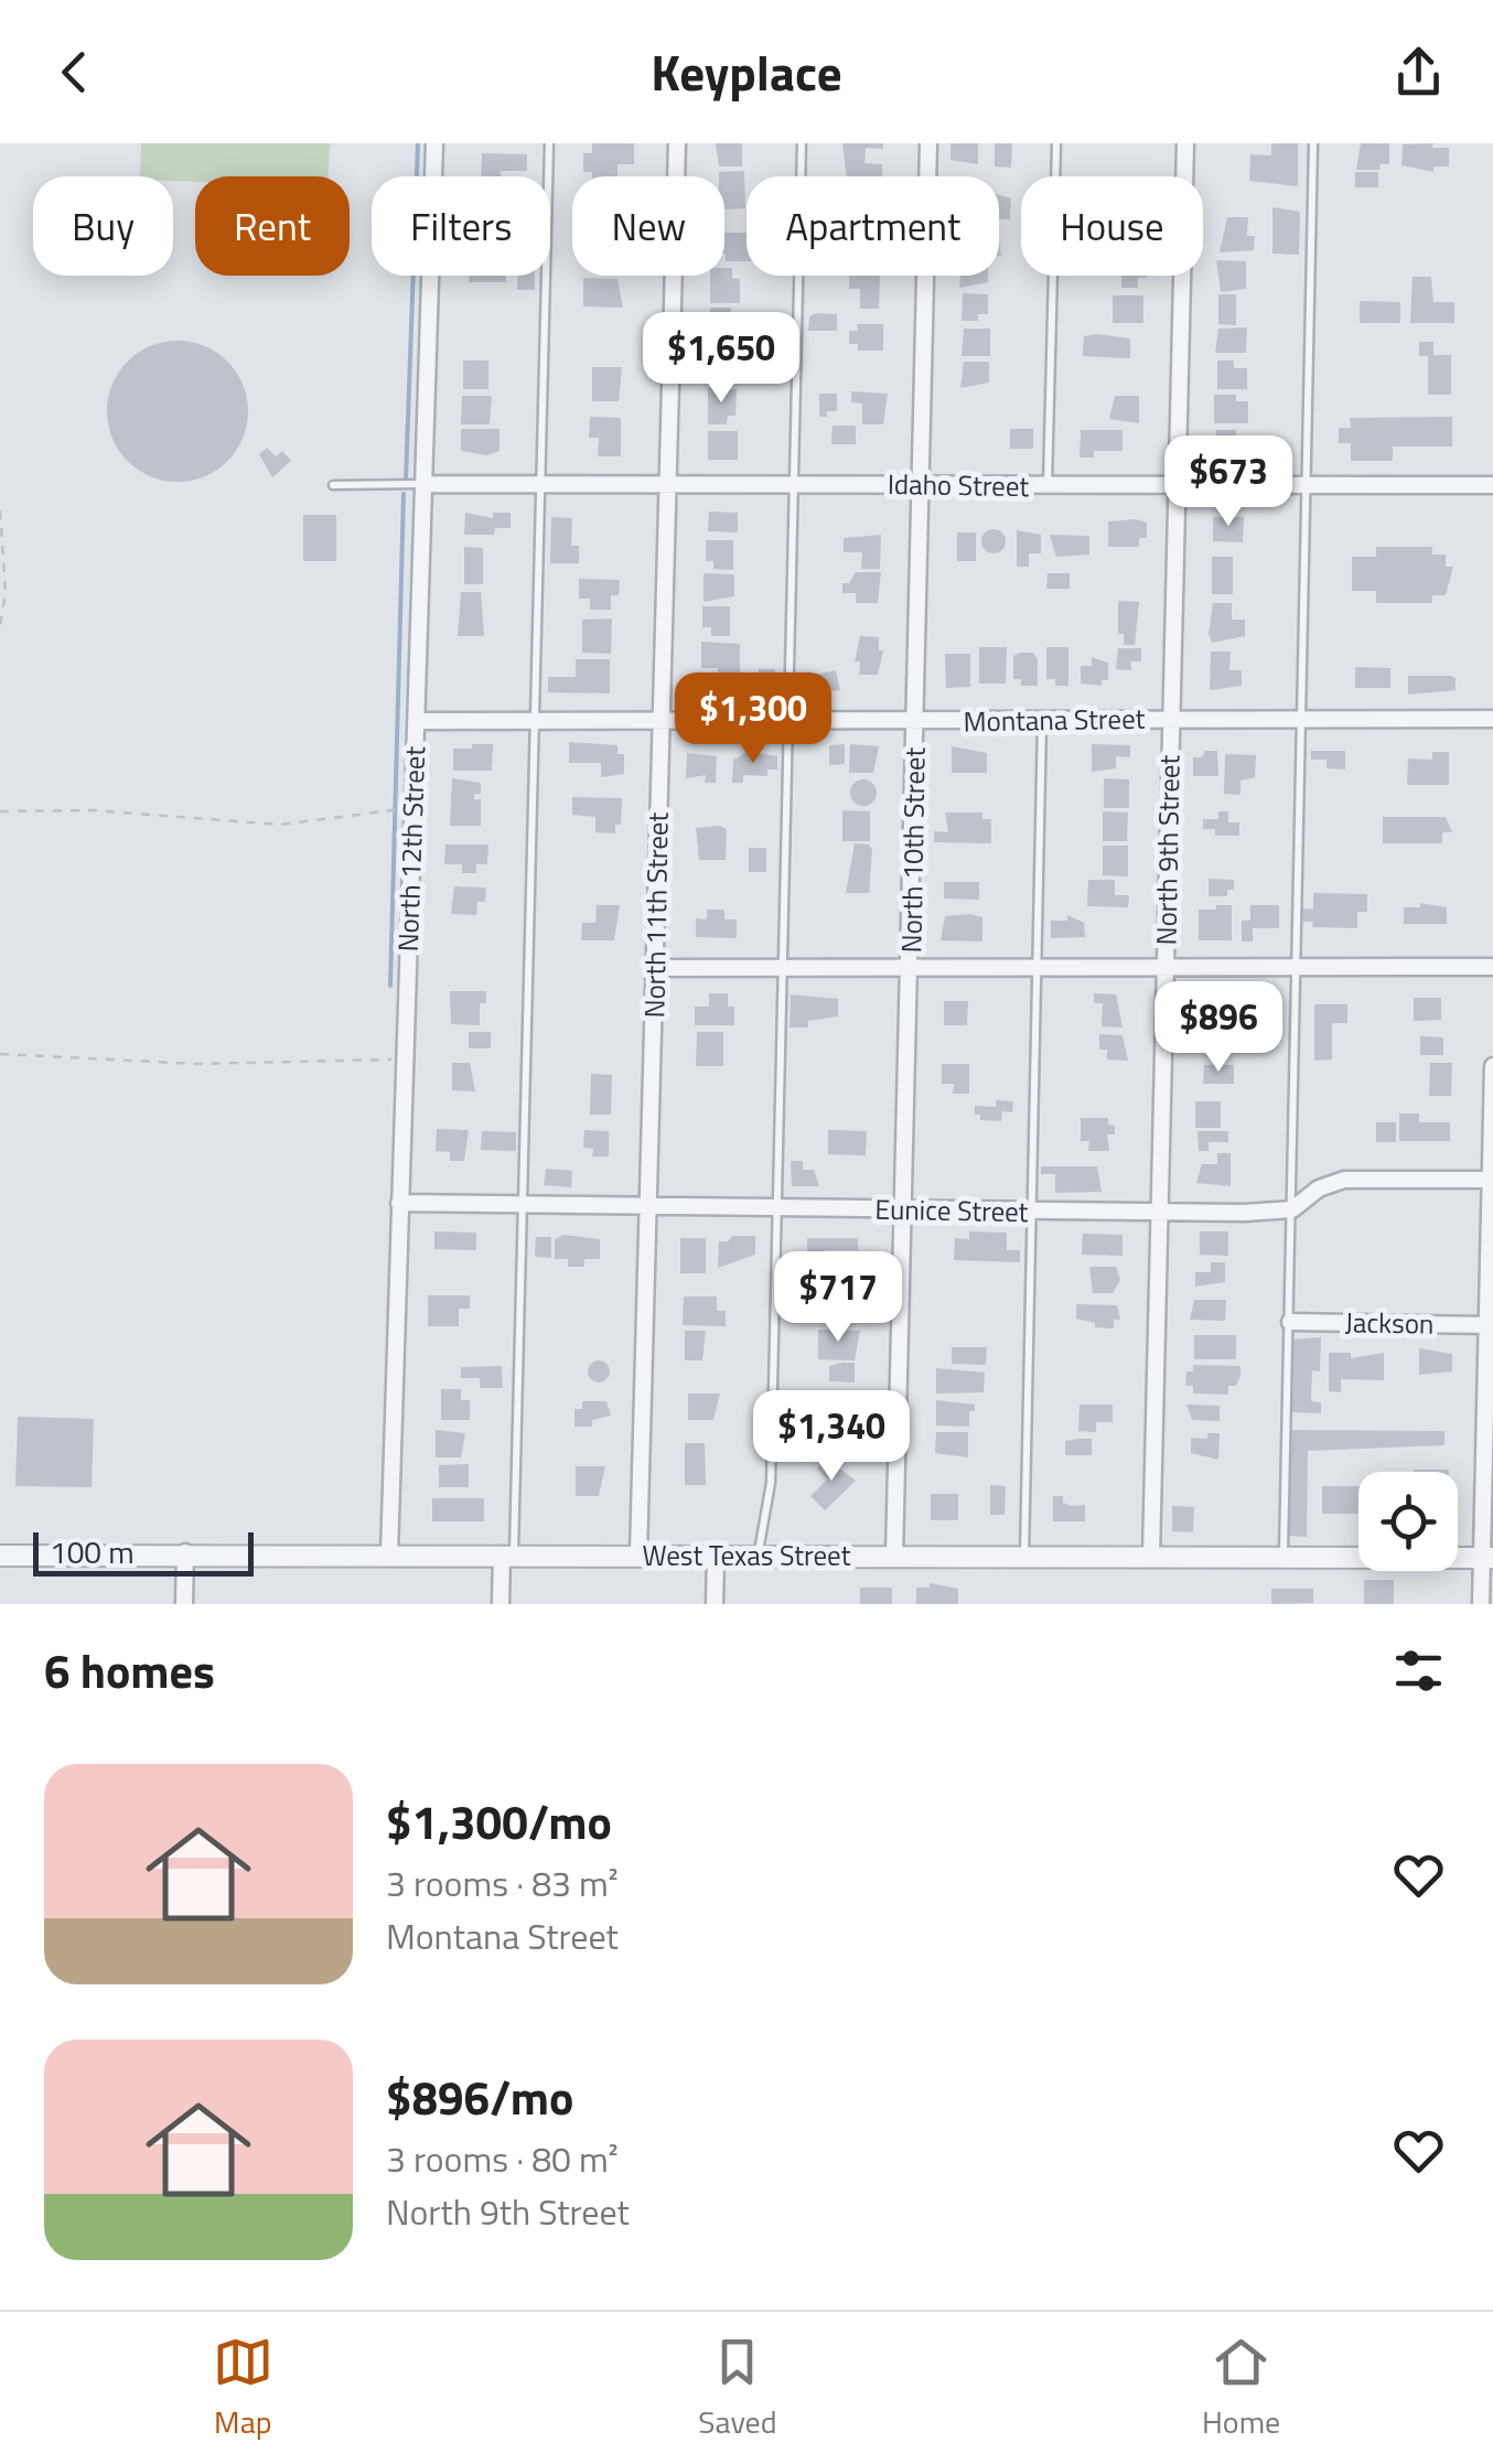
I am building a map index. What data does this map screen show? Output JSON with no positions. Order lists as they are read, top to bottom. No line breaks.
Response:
{"streets":{"street":["Idaho Street","Montana Street","North 12th Street","North 10th Street","North 9th Street","North 11th Street","Eunice Street","Jackson","West Texas Street"]},"crossings":[["Idaho Street","North 12th Street"],["Idaho Street","North 10th Street"],["Idaho Street","North 9th Street"],["Idaho Street","North 11th Street"],["Montana Street","North 12th Street"],["Montana Street","North 10th Street"],["Montana Street","North 9th Street"],["Montana Street","North 11th Street"],["North 12th Street","Eunice Street"],["North 12th Street","West Texas Street"],["North 10th Street","Eunice Street"],["North 10th Street","West Texas Street"],["North 9th Street","Eunice Street"],["North 9th Street","West Texas Street"],["North 11th Street","Eunice Street"],["North 11th Street","West Texas Street"]],"scale_bar":"100 m","page":{"header":"Keyplace","chip":["Buy","Rent","Filters","New","Apartment","House"],"price":["$1,650","$673","$1,300","$896","$717","$1,340"],"scale":"100 m","heading":"6 homes","list":[{"name":"$1,300/mo","note":"3 rooms · 83 m² · Montana Street"},{"name":"$896/mo","note":"3 rooms · 80 m² · North 9th Street"}],"tabs":["Map","Saved","Home"]}}
